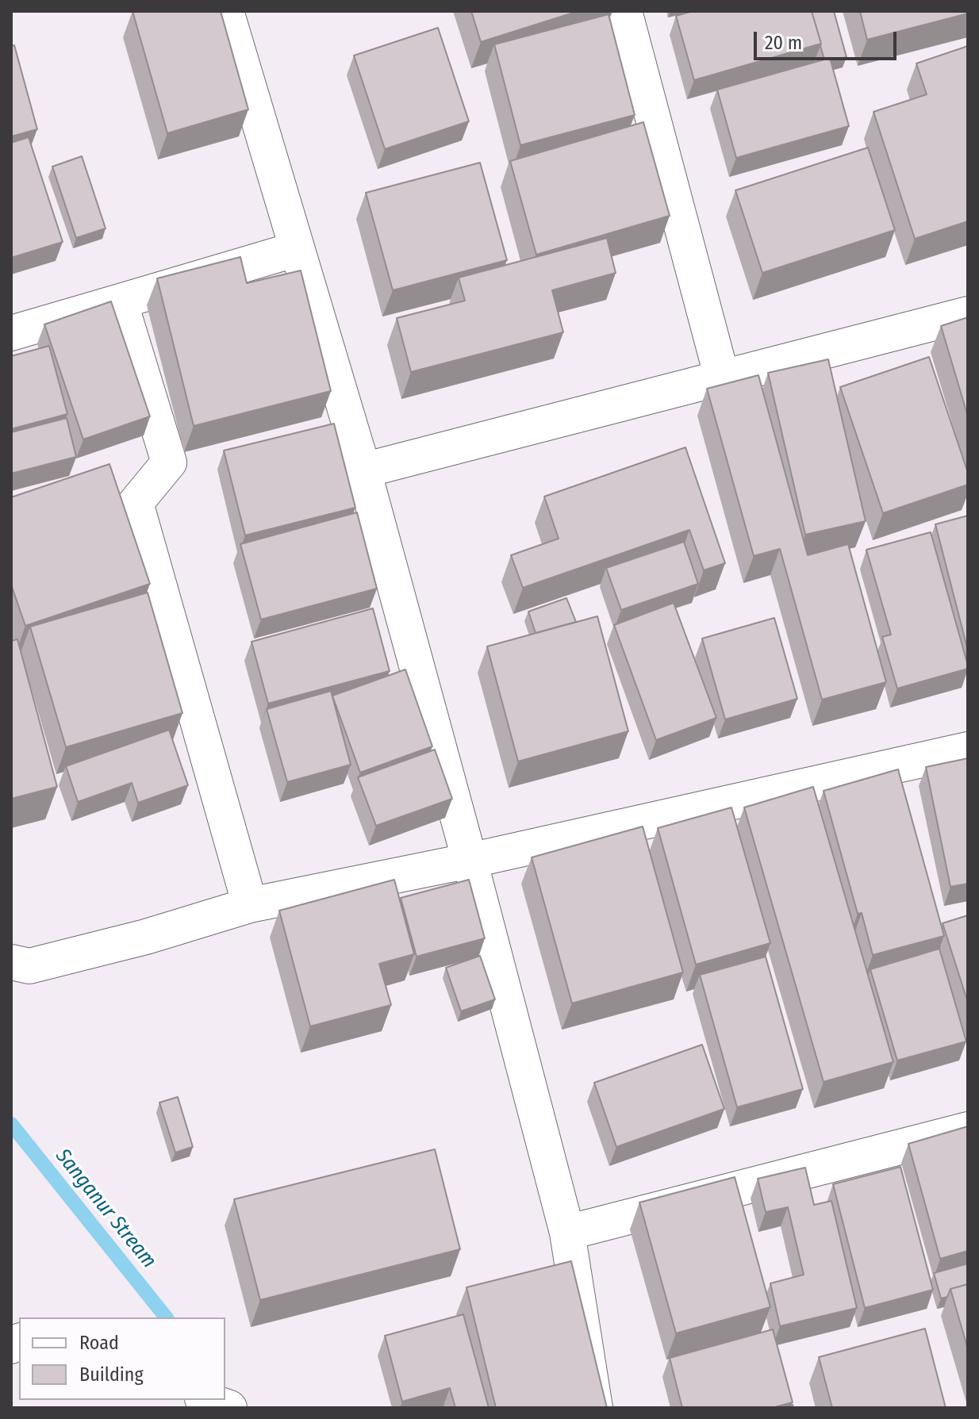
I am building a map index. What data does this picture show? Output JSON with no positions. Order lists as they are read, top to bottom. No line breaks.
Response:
{"water":["Sanganur Stream"],"legend":["Road","Building"],"scale_bar":"20 m"}
